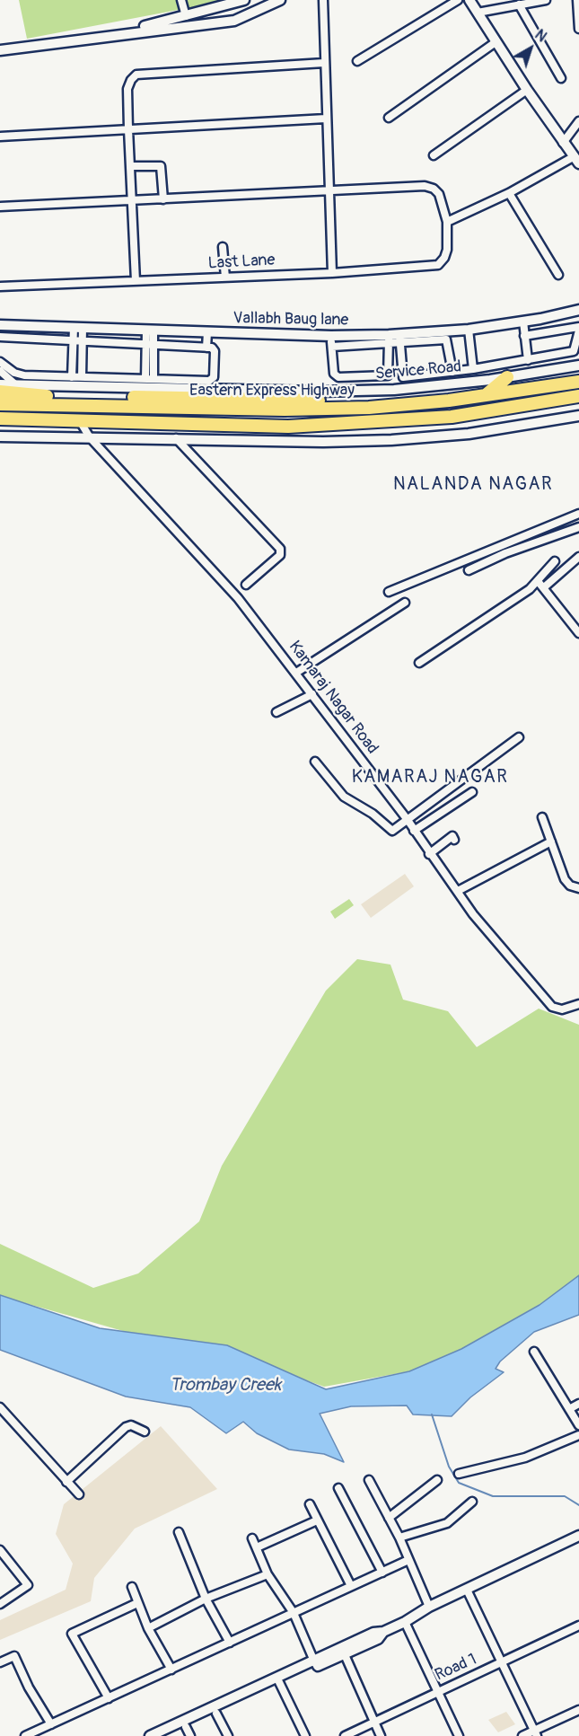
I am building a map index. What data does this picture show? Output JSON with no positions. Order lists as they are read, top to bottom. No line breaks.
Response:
{"streets":{"highway":["Eastern Express Highway"],"street":["Last Lane","Vallabh Baug lane","Service Road","Kamaraj Nagar Road","Road 1"]},"crossings":[["Eastern Express Highway","Kamaraj Nagar Road"]],"districts":["NALANDA NAGAR","KAMARAJ NAGAR"],"water":["Trombay Creek"],"north":"top right"}
